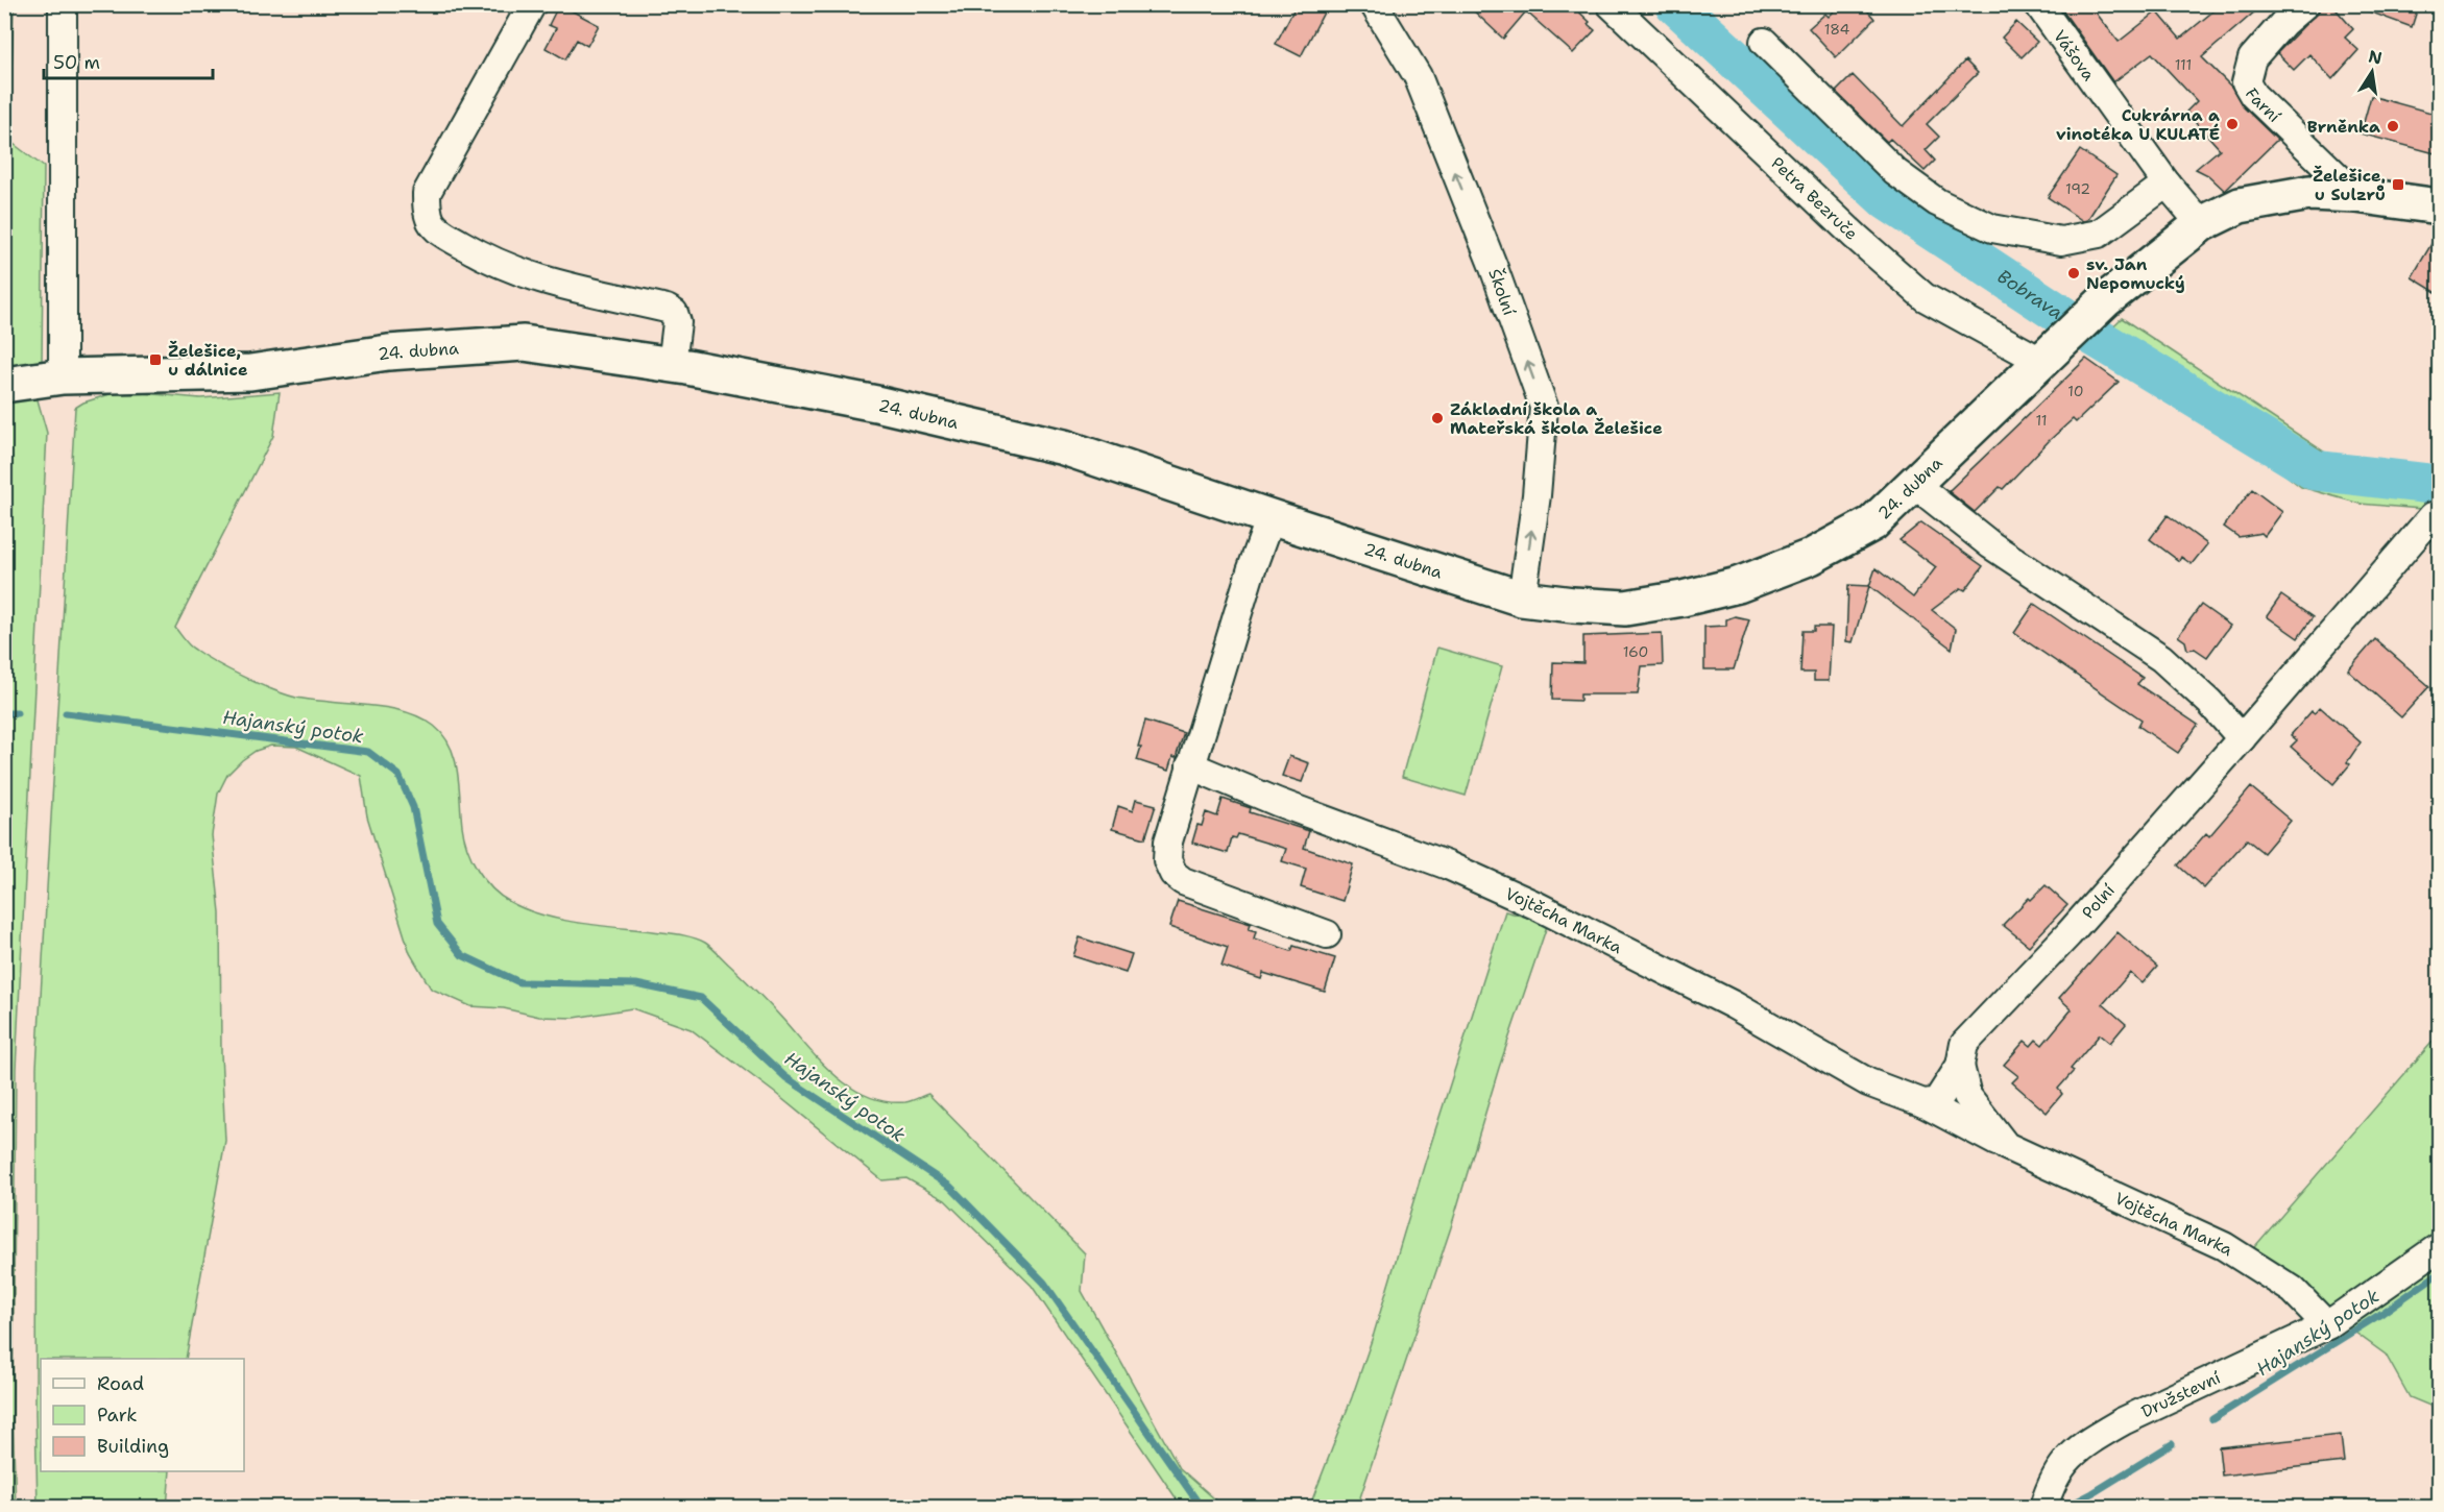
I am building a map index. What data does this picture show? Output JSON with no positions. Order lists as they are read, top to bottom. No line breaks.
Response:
{"streets":{"main road":["24. dubna"],"street":["Vášova","Farní","Petra Bezruče","Školní","Polní","Vojtěcha Marka","Družstevní"]},"crossings":[["Vášova","24. dubna"],["Farní","24. dubna"],["Petra Bezruče","24. dubna"],["Školní","24. dubna"],["Polní","Vojtěcha Marka"],["Vojtěcha Marka","Družstevní"]],"one_way":["Školní"],"water":["Bobrava","Hajanský potok"],"places":{"other":["Cukrárna a vinotéka U KULATÉ","Brněnka","sv. Jan Nepomucký","Základní škola a Mateřská škola Želešice"],"transit":["Želešice, u Sulzrů","Želešice, u dálnice"]},"house_numbers":["184","111","192","10","11","160"],"legend":["Road","Park","Building"],"scale_bar":"50 m","north":"top"}
